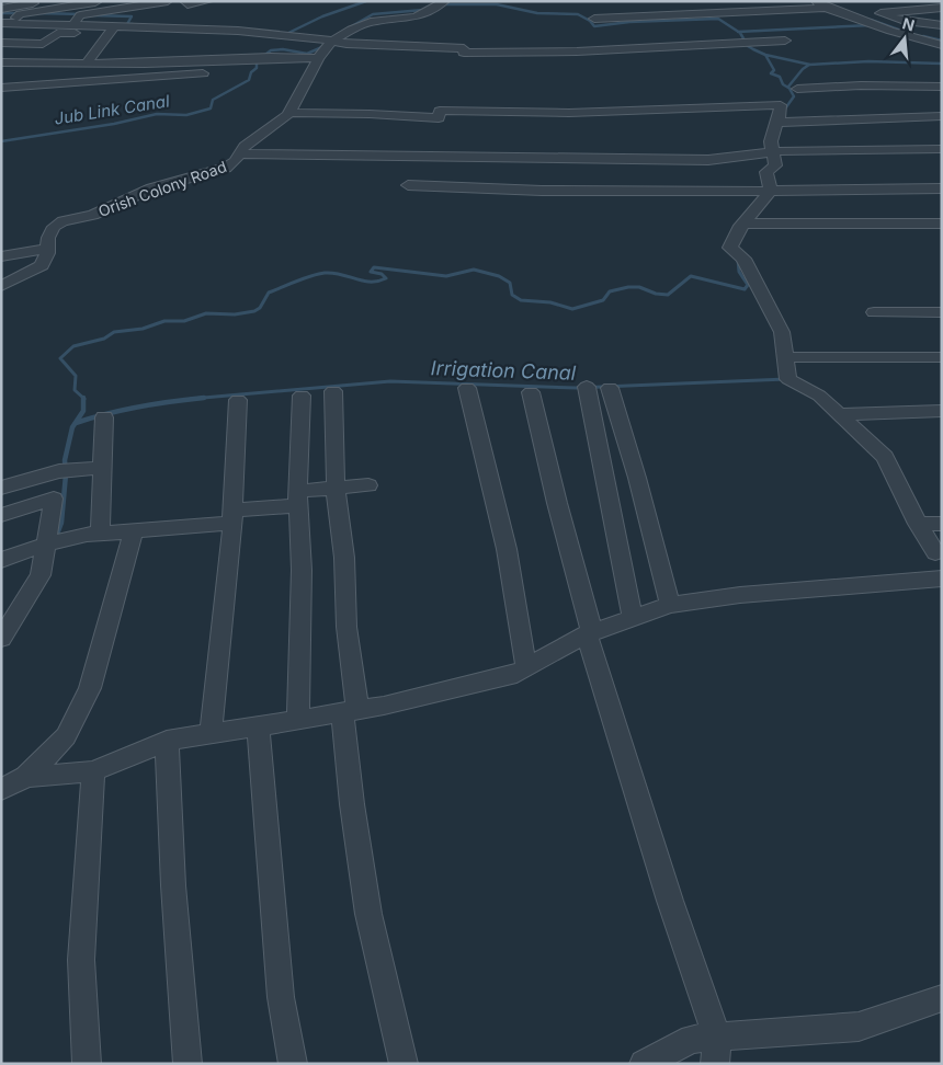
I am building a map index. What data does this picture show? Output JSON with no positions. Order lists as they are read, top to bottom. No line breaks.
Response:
{"streets":{"street":["Orish Colony Road"]},"water":["Jub Link Canal","Irrigation Canal"],"north":"top"}
